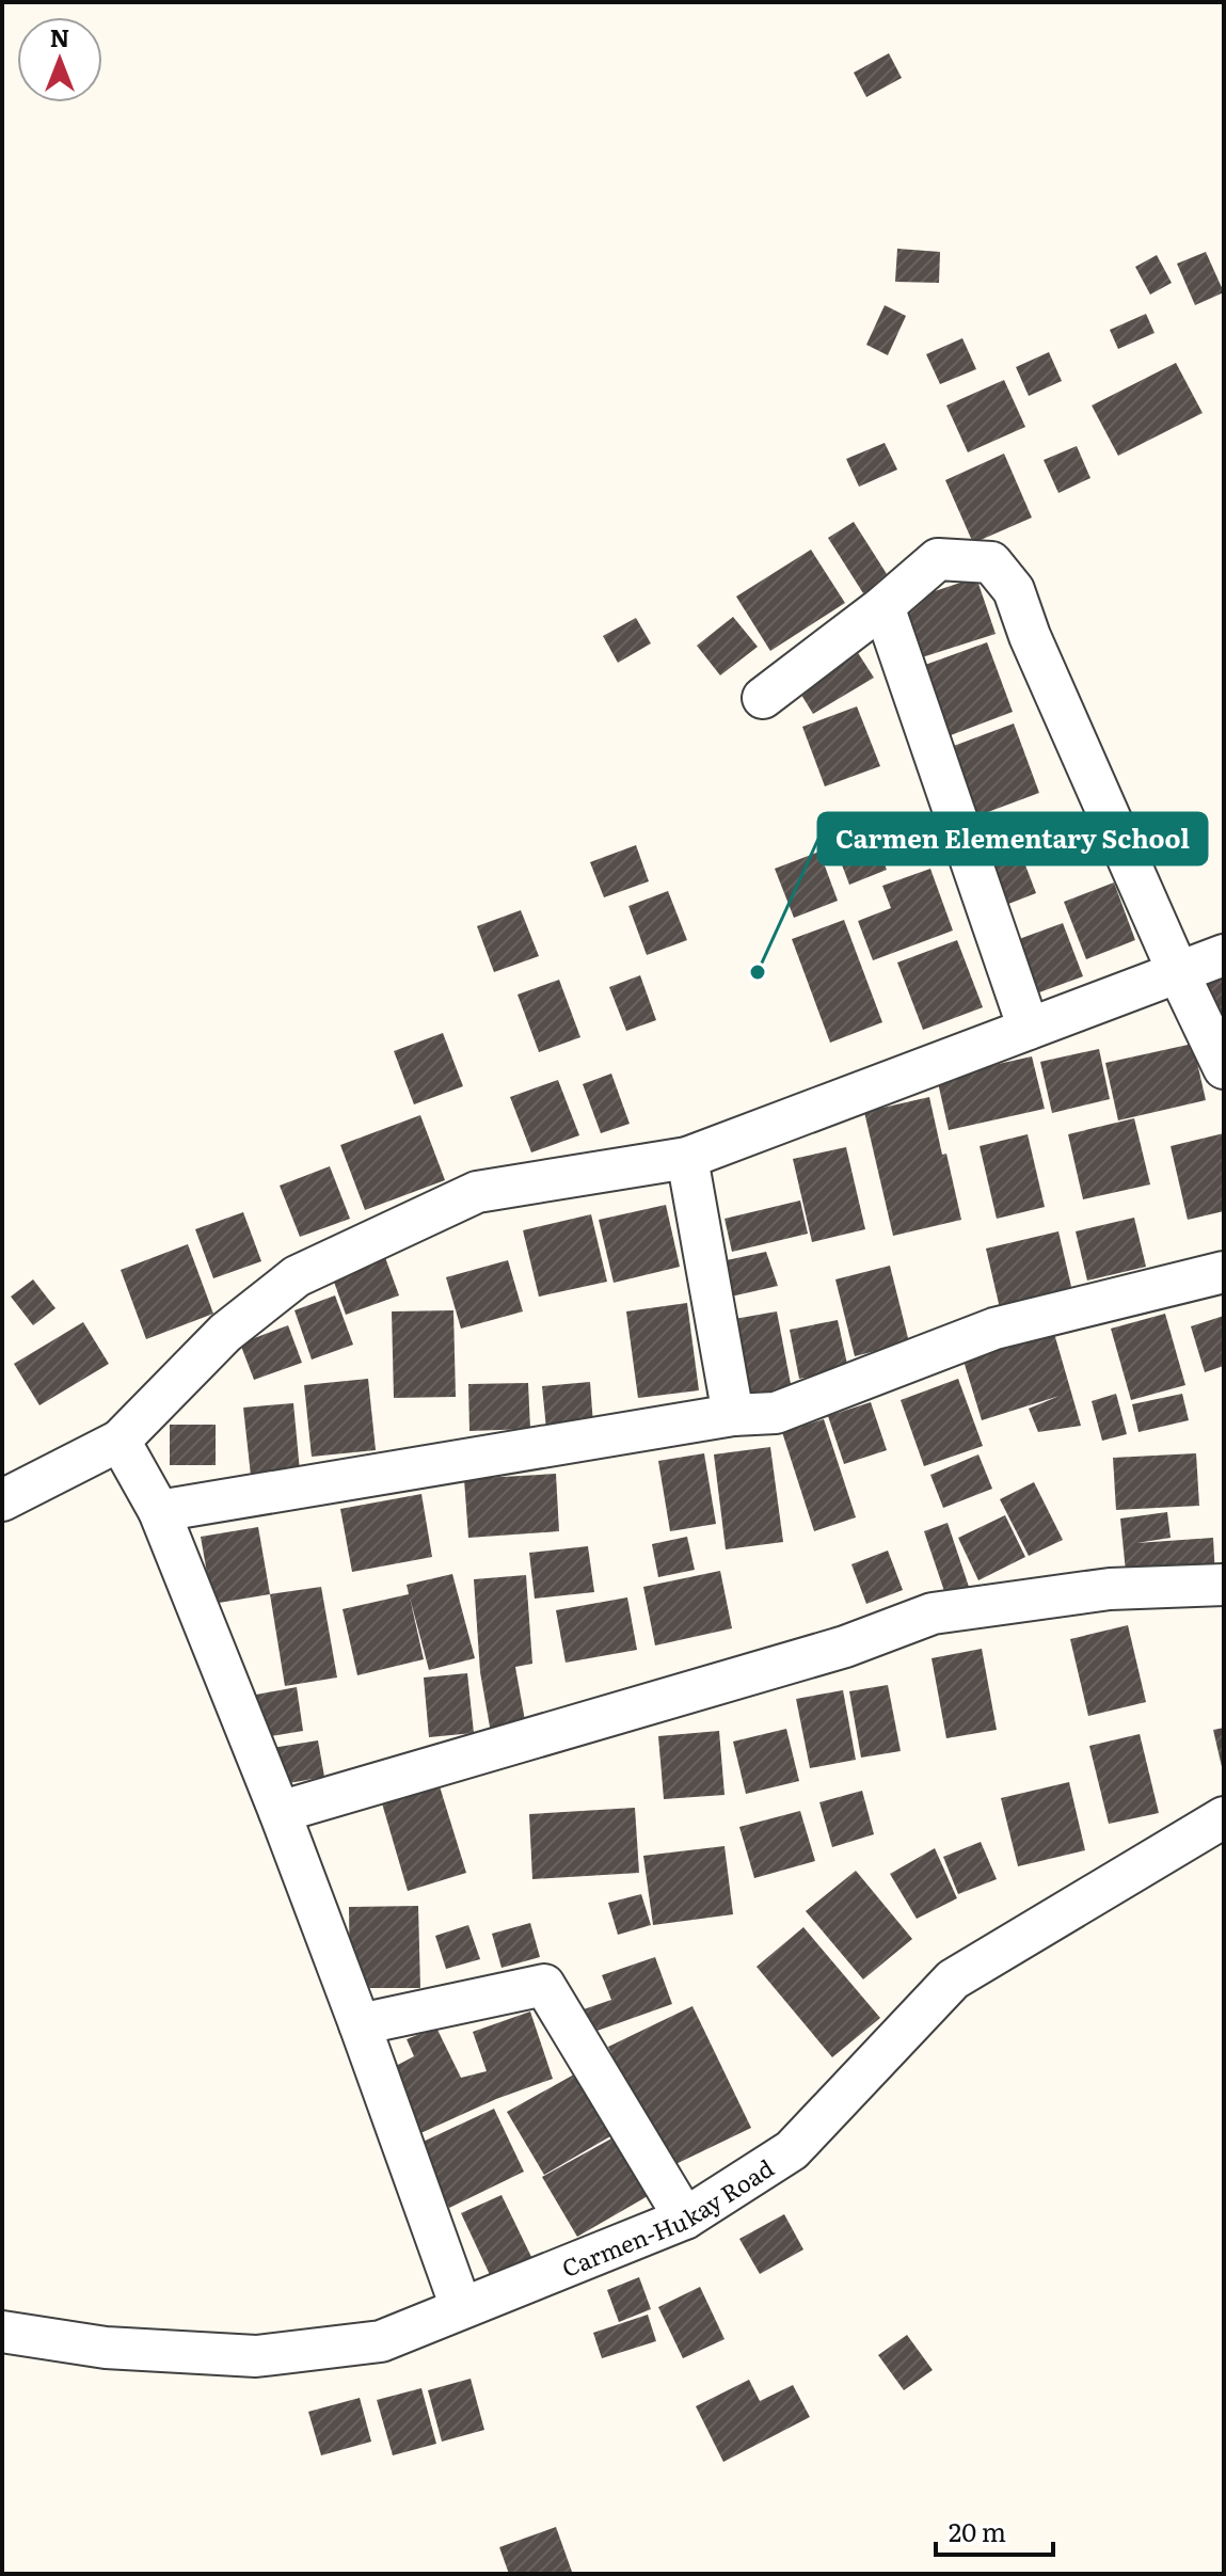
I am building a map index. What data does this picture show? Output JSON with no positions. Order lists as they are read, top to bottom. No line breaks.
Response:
{"streets":{"street":["Carmen-Hukay Road"]},"places":["Carmen Elementary School"],"scale_bar":"20 m","north":"top"}
